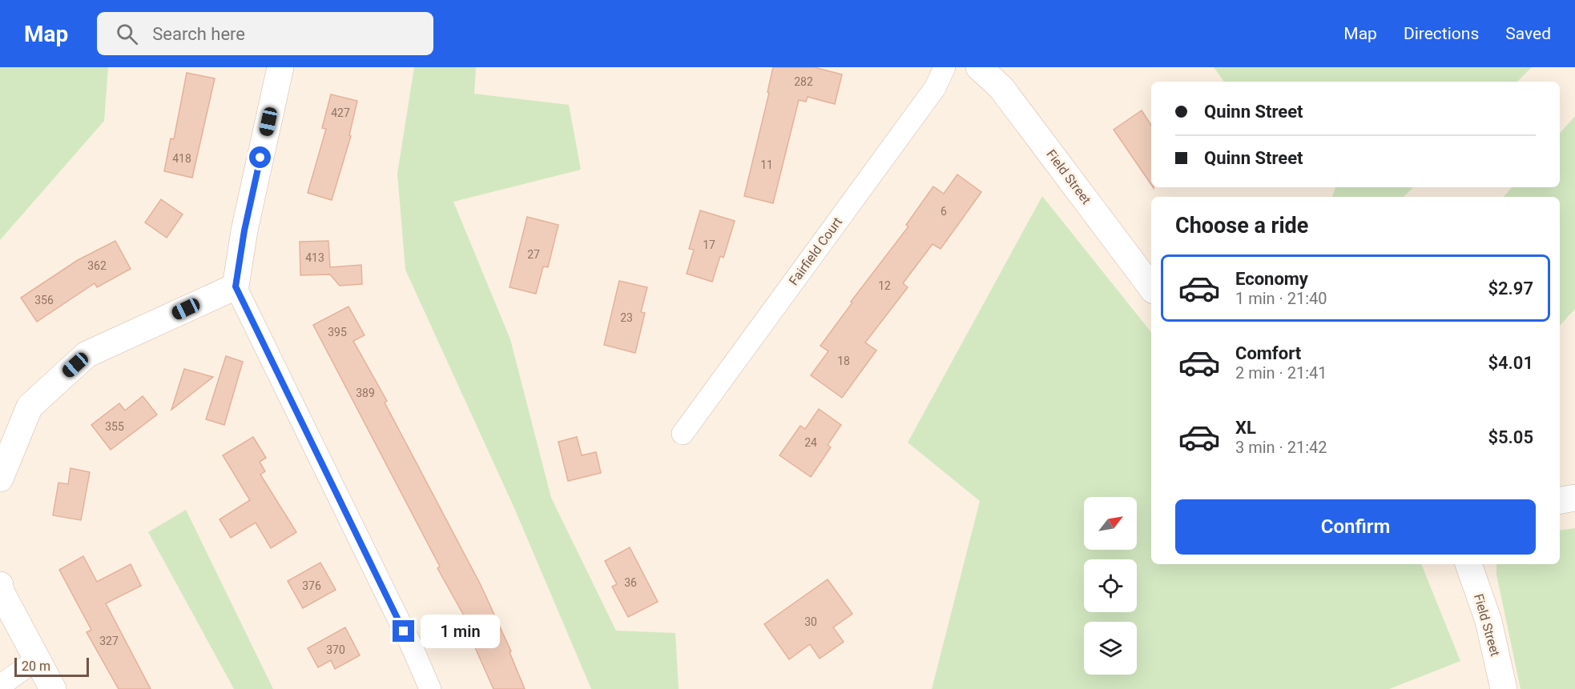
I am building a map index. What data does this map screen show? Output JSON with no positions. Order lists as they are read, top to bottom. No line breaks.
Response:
{"streets":{"street":["Field Street","Fairfield Court"]},"house_numbers":["282","427","418","11","6","17","27","413","362","12","356","23","395","18","389","355","24","36","376","30","327","370"],"scale_bar":"20 m","north":"top right","page":{"header":"Map","search":"Search here","nav":["Map","Directions","Saved"],"banner":["Quinn Street","Quinn Street"],"heading":"Choose a ride","list":[{"name":"Economy","note":"1 min · 21:40","value":"$2.97"},{"name":"Comfort","note":"2 min · 21:41","value":"$4.01"},{"name":"XL","note":"3 min · 21:42","value":"$5.05"}],"buttons":"Confirm","bubble":"1 min","scale":"20 m"}}
